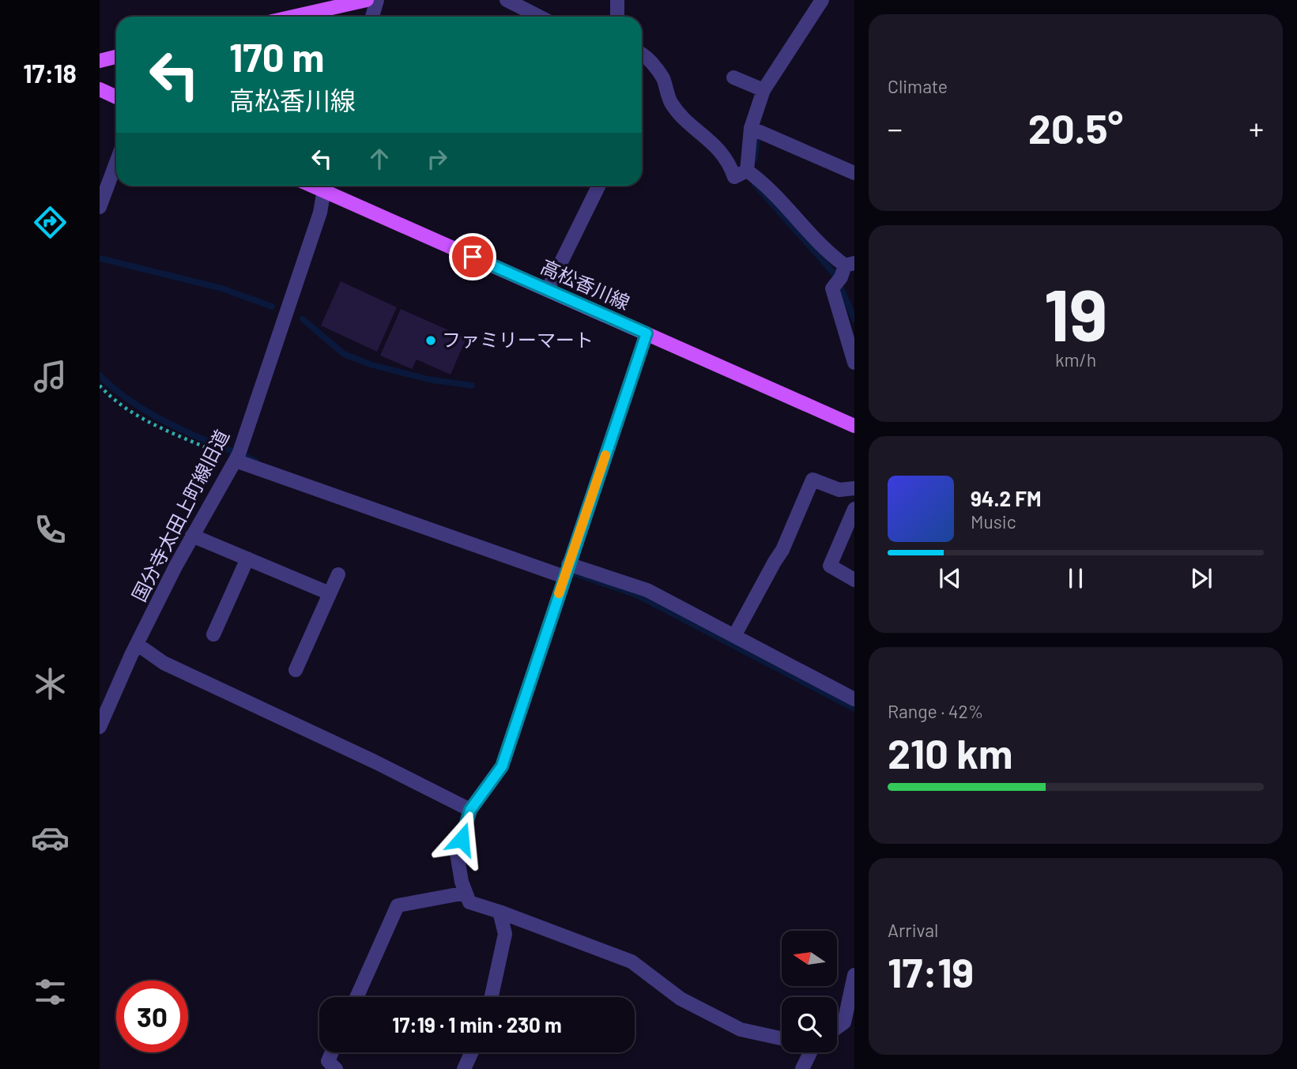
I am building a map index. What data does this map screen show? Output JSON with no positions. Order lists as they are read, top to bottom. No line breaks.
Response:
{"streets":{"main road":["高松香川線"],"street":["国分寺太田上町線旧道"]},"places":["ファミリーマート"],"north":"left","page":{"tabs":"17:18","tile":["Climate",["19","km/h"],["Range · 42%","210 km"],["Arrival","17:19"]],"turn":["170 m","高松香川線"],"heat":["−","20.5°","+"],"song":["94.2 FM","Music"],"limit":"30","trip":"17:19 · 1 min · 230 m"}}
